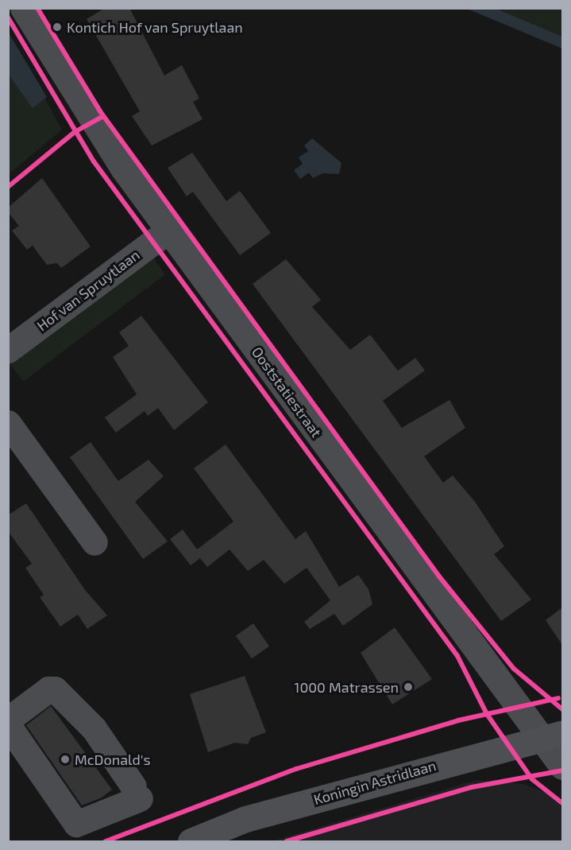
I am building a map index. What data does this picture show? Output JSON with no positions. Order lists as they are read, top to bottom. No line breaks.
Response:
{"streets":{"main road":["Koningin Astridlaan"],"street":["Hof van Spruytlaan","Ooststatiestraat"]},"crossings":[["Hof van Spruytlaan","Ooststatiestraat"],["Ooststatiestraat","Koningin Astridlaan"]],"places":["Kontich Hof van Spruytlaan","1000 Matrassen","McDonald's"]}
